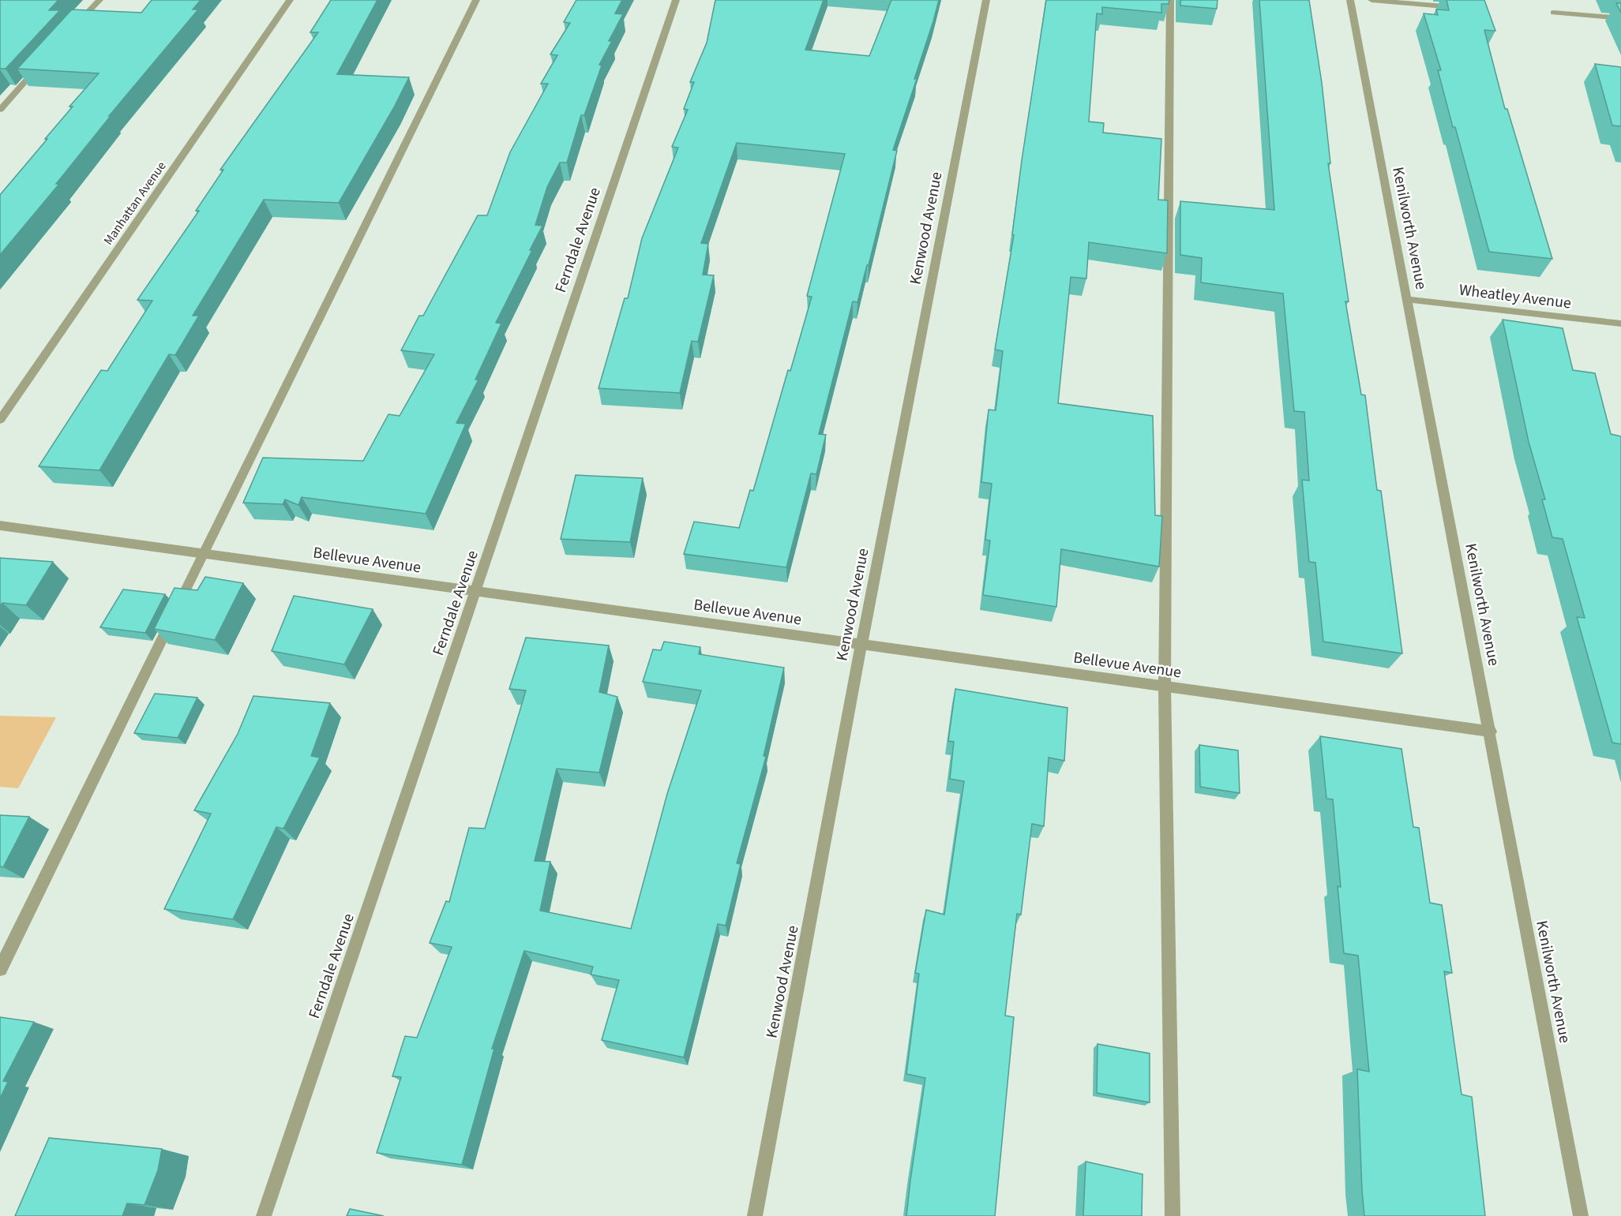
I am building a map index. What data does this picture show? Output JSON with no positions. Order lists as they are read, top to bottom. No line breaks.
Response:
{"streets":{"street":["Manhattan Avenue","Kenwood Avenue","Kenilworth Avenue","Ferndale Avenue","Wheatley Avenue","Bellevue Avenue"]},"crossings":[["Kenwood Avenue","Bellevue Avenue"],["Kenilworth Avenue","Wheatley Avenue"],["Kenilworth Avenue","Bellevue Avenue"],["Ferndale Avenue","Bellevue Avenue"]]}
